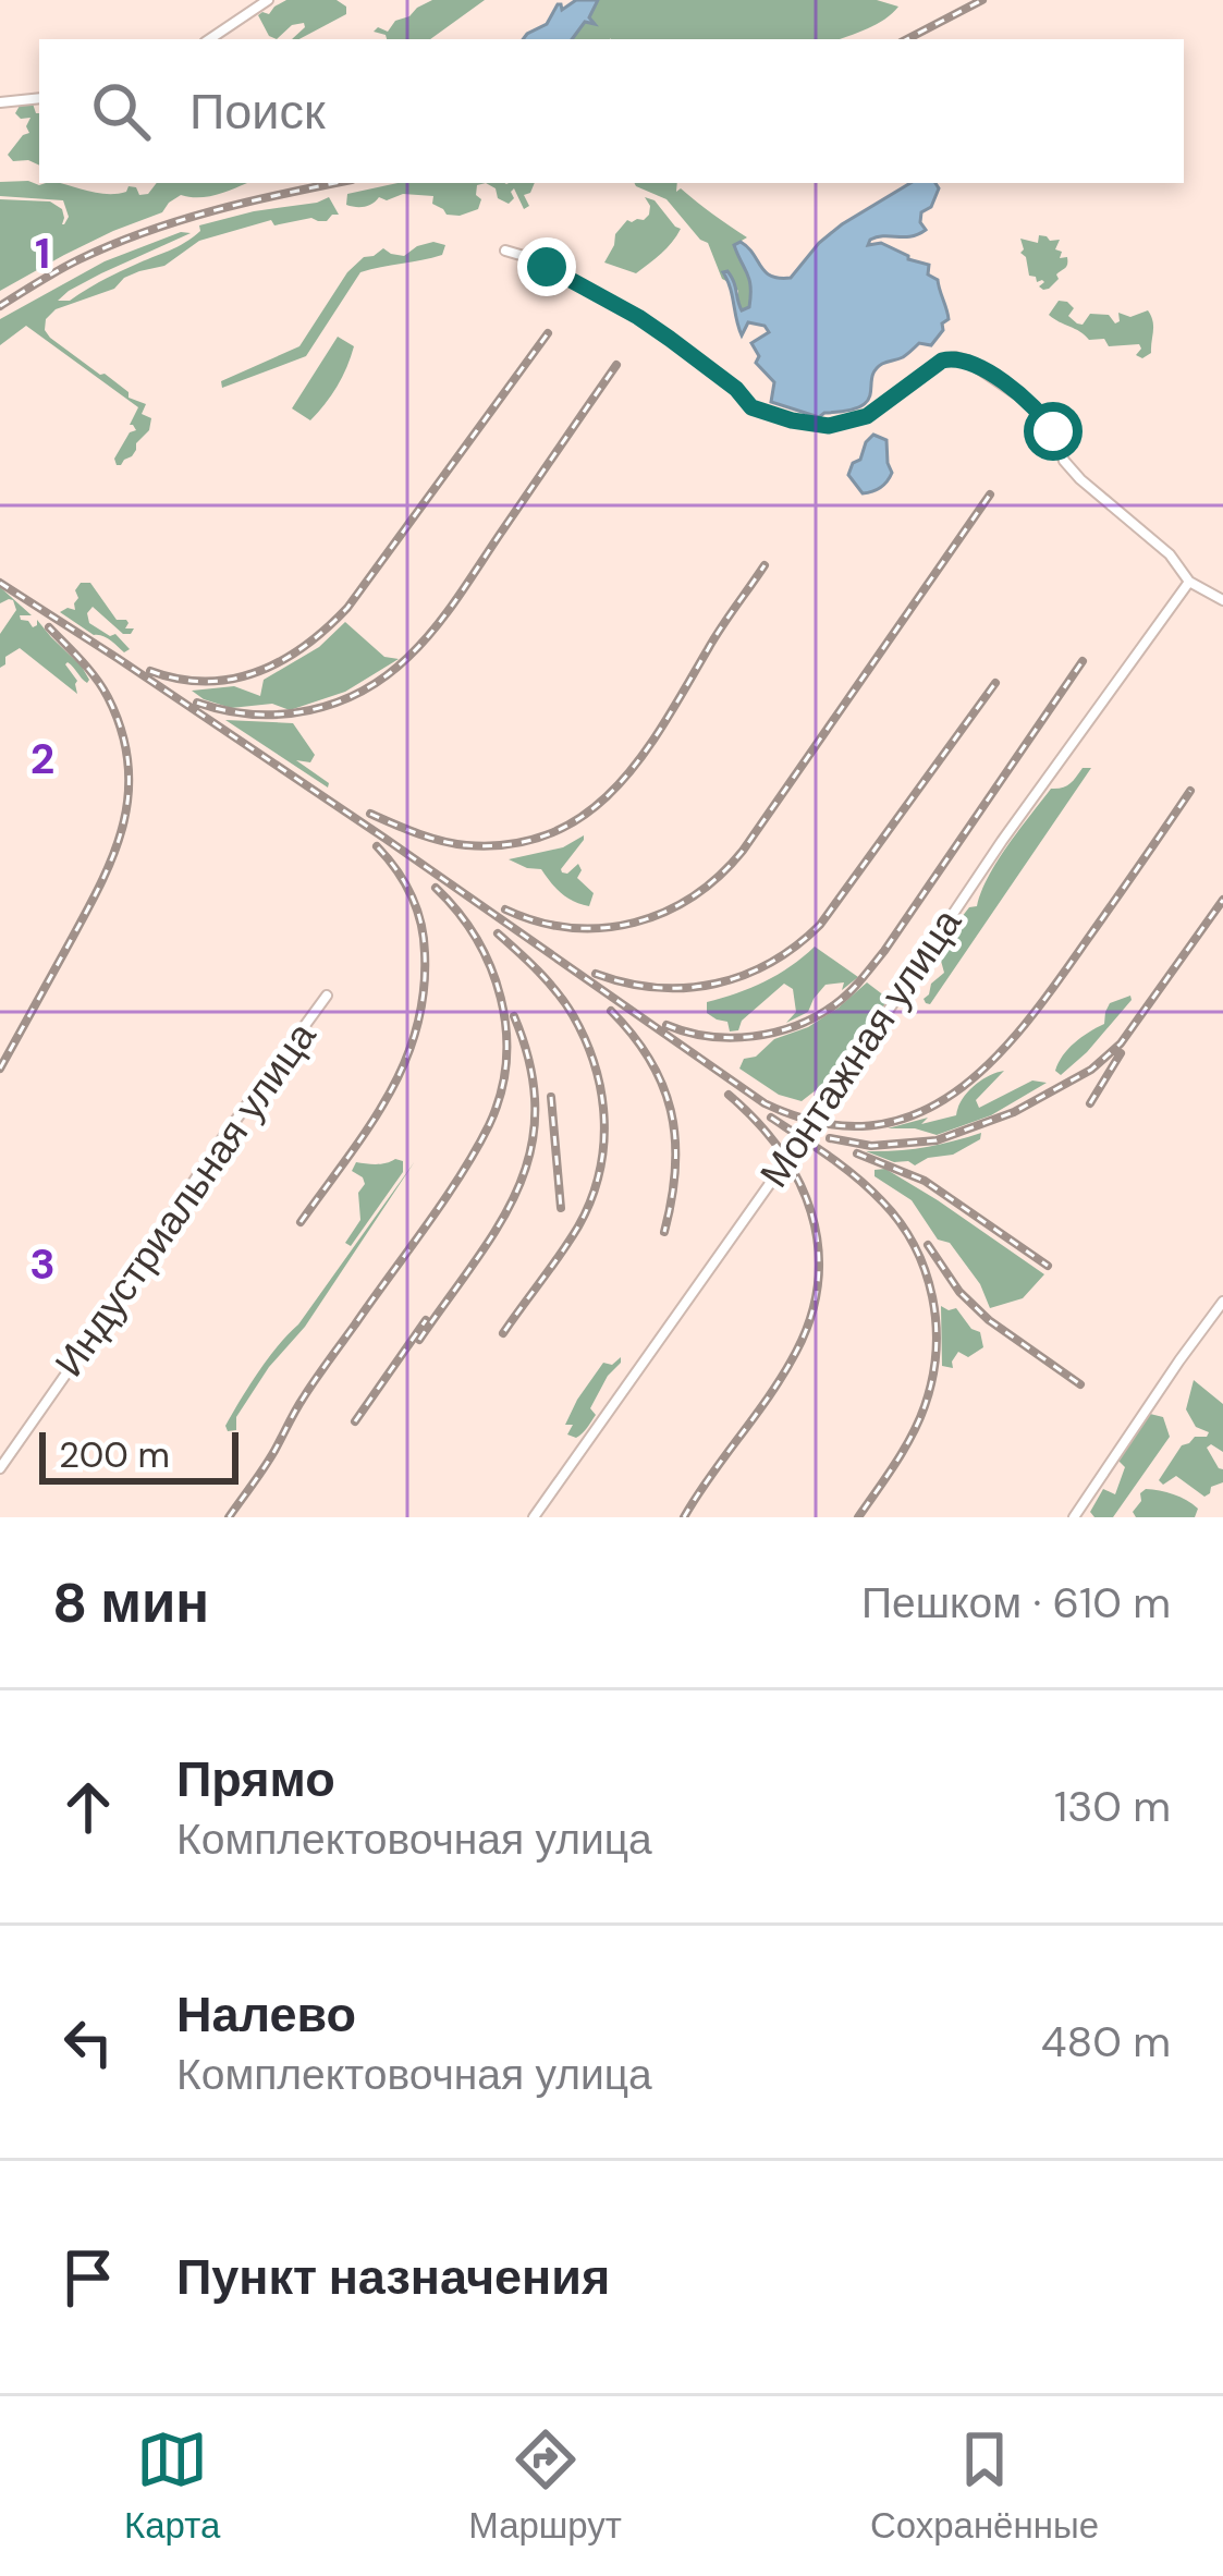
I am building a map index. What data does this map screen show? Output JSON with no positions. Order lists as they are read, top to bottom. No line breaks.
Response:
{"streets":{"street":["Монтажная улица","Индустриальная улица"]},"scale_bar":"200 m","page":{"search":"Поиск","scale":"200 m","heading":["8 мин","Пешком · 610 m"],"list":[["Прямо","Комплектовочная улица","130 m"],["Налево","Комплектовочная улица","480 m"],"Пункт назначения"],"nav":["Карта","Маршрут","Сохранённые"]},"grid":{"rows":["1","2","3"]}}
